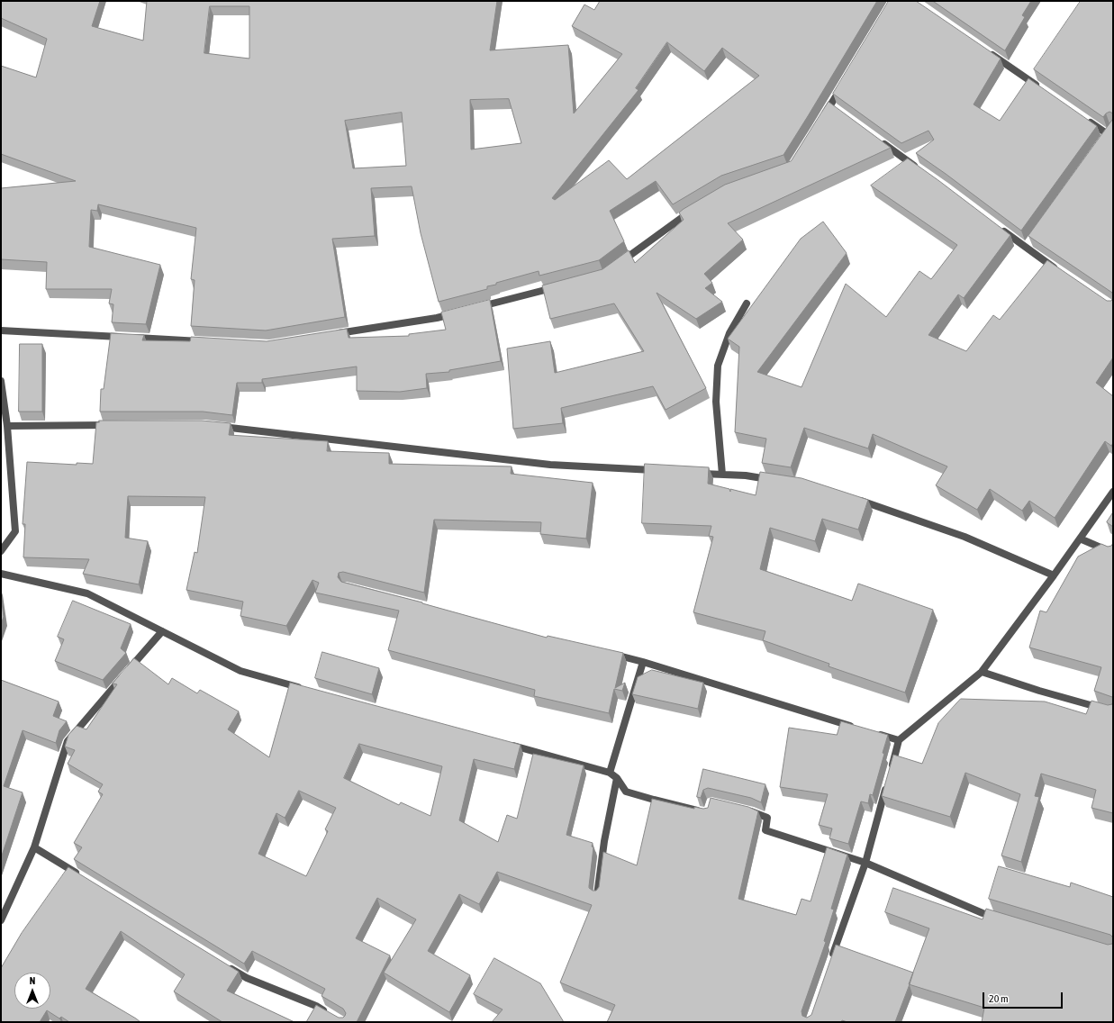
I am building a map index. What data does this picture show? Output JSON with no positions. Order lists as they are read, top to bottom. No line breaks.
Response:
{"scale_bar":"20 m","north":"top"}
